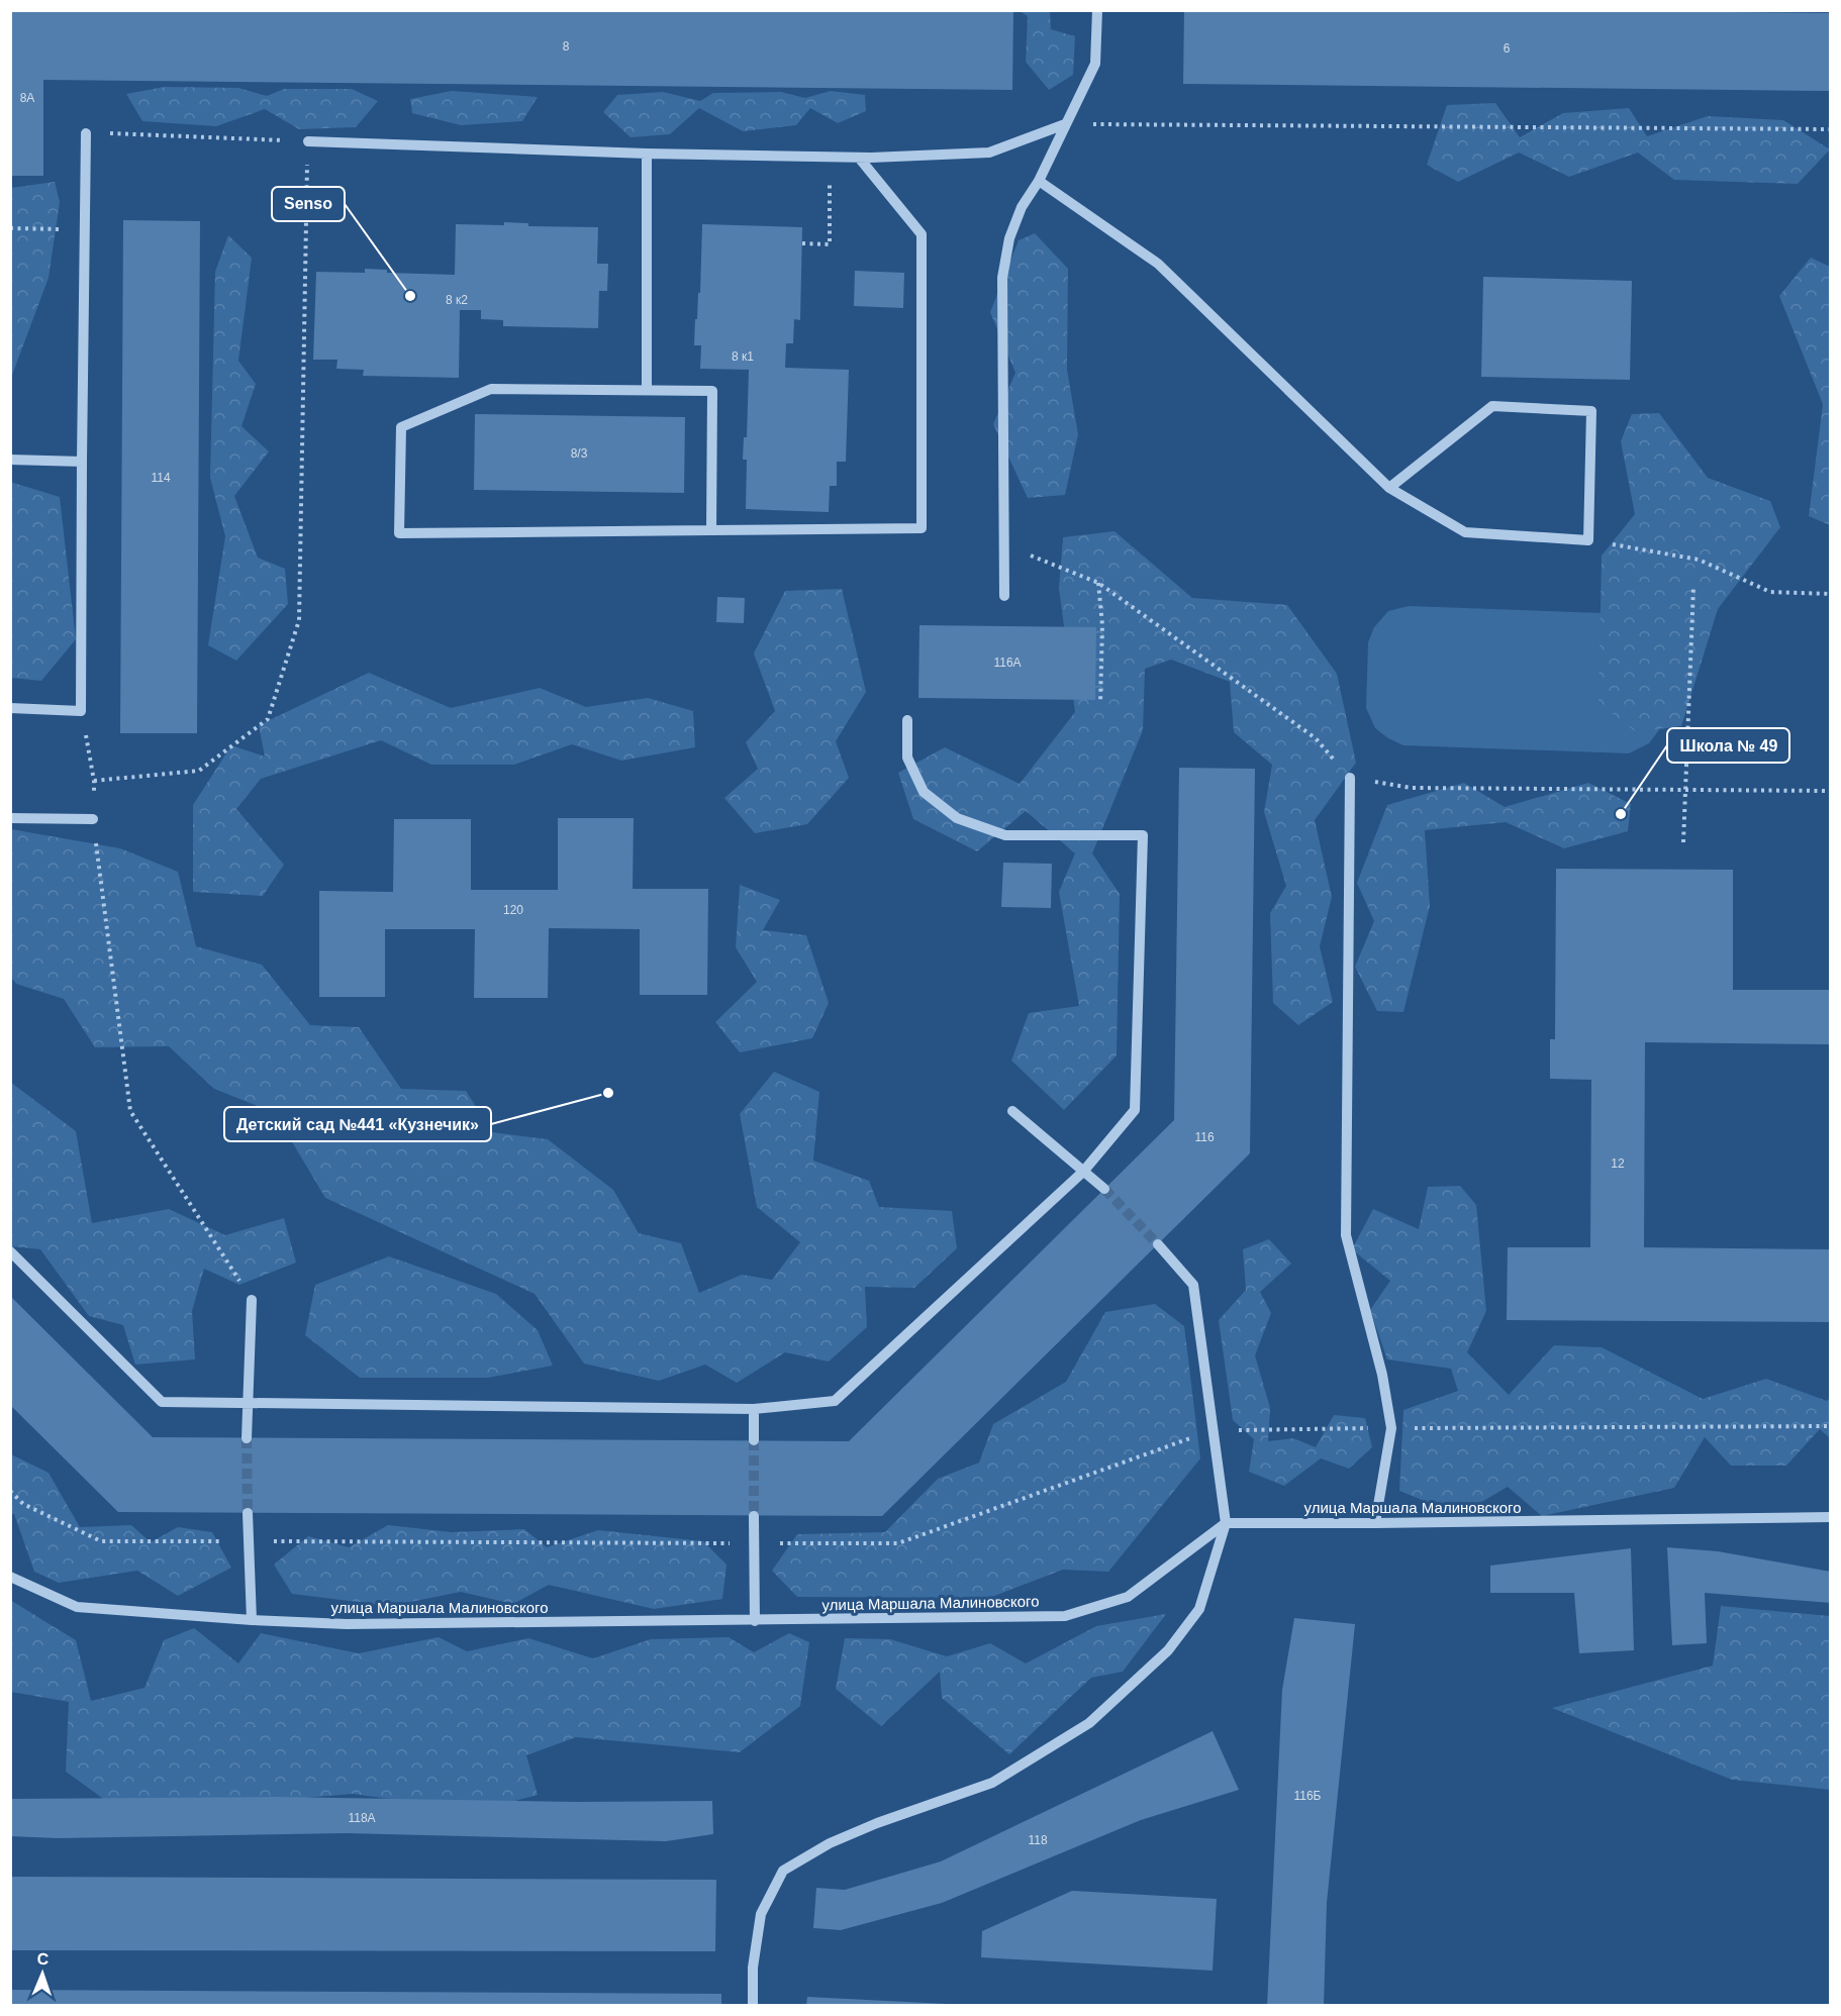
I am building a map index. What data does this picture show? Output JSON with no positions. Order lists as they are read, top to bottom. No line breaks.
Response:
{"streets":{"street":["улица Маршала Малиновского"]},"places":["Senso","Школа № 49","Детский сад №441 «Кузнечик»"],"house_numbers":["8","6","8А","8 к2","8 к1","8/3","114","116А","120","116","12","116Б","118А","118"],"north":"top"}
